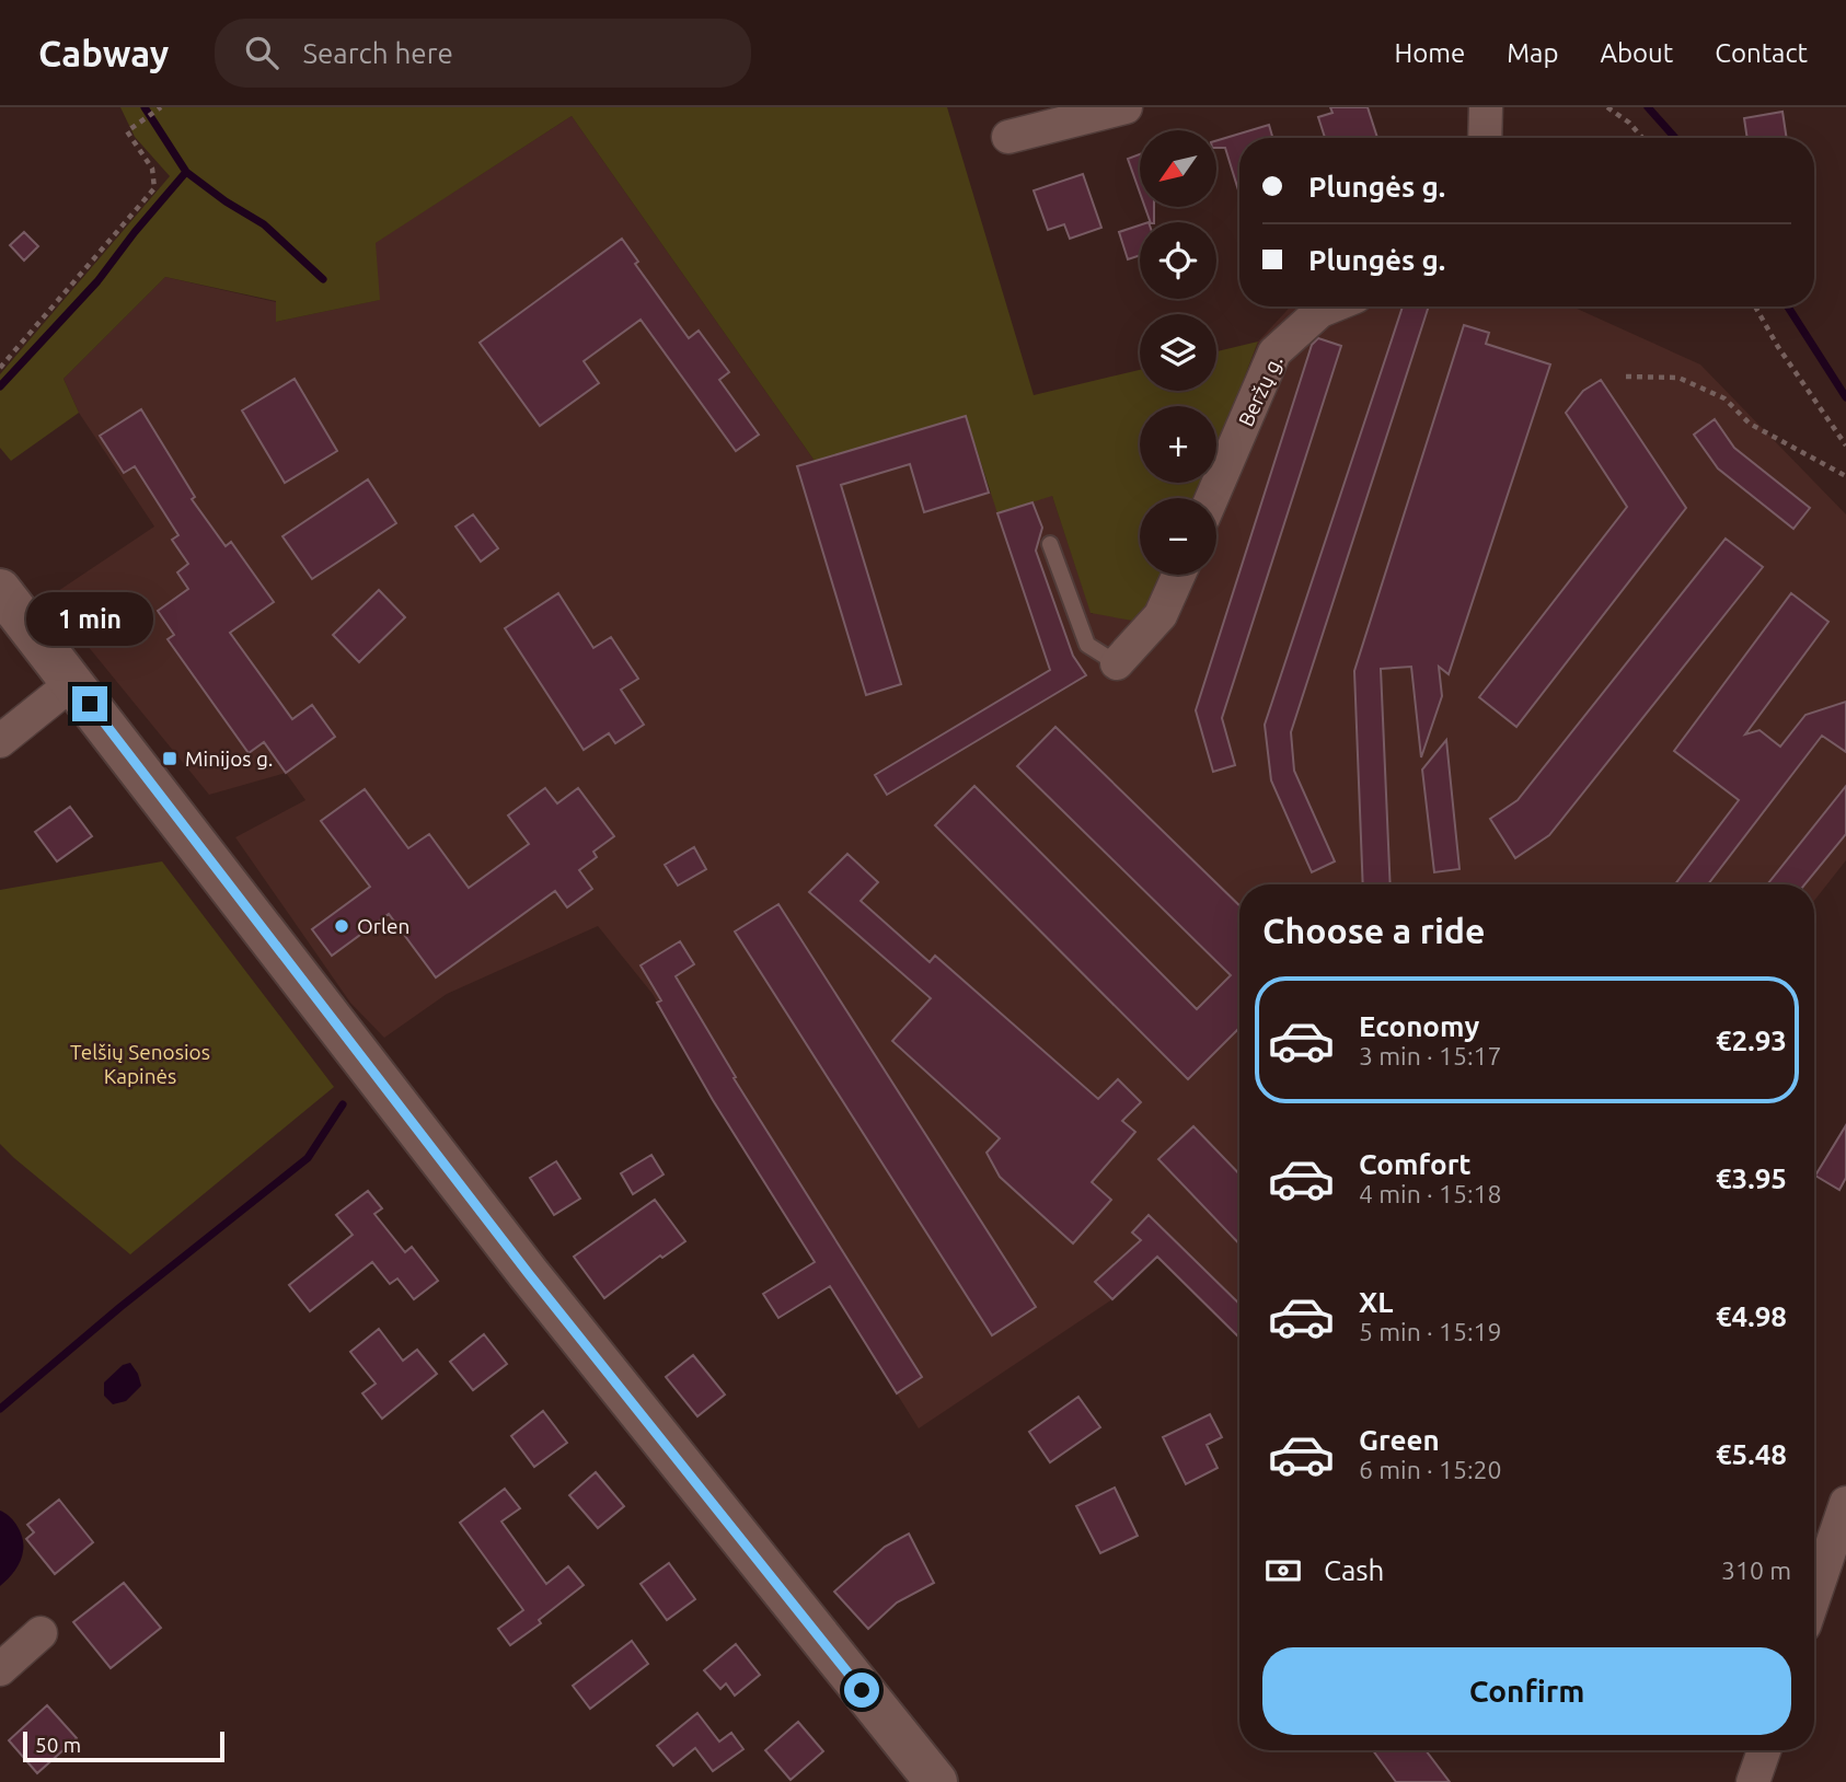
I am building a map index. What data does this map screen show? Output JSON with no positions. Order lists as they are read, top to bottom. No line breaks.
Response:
{"streets":{"street":["Beržų g."]},"parks":["Telšių Senosios Kapinės"],"places":{"transit":["Minijos g."],"other":["Orlen"]},"scale_bar":"50 m","north":"bottom left","page":{"header":"Cabway","search":"Search here","nav":["Home","Map","About","Contact"],"map_buttons":["+","−"],"banner":["Plungės g.","Plungės g."],"bubble":"1 min","heading":"Choose a ride","list":[{"name":"Economy","note":"3 min · 15:17","value":"€2.93"},{"name":"Comfort","note":"4 min · 15:18","value":"€3.95"},{"name":"XL","note":"5 min · 15:19","value":"€4.98"},{"name":"Green","note":"6 min · 15:20","value":"€5.48"}],"pay":["Cash","310 m"],"buttons":"Confirm","scale":"50 m"}}
